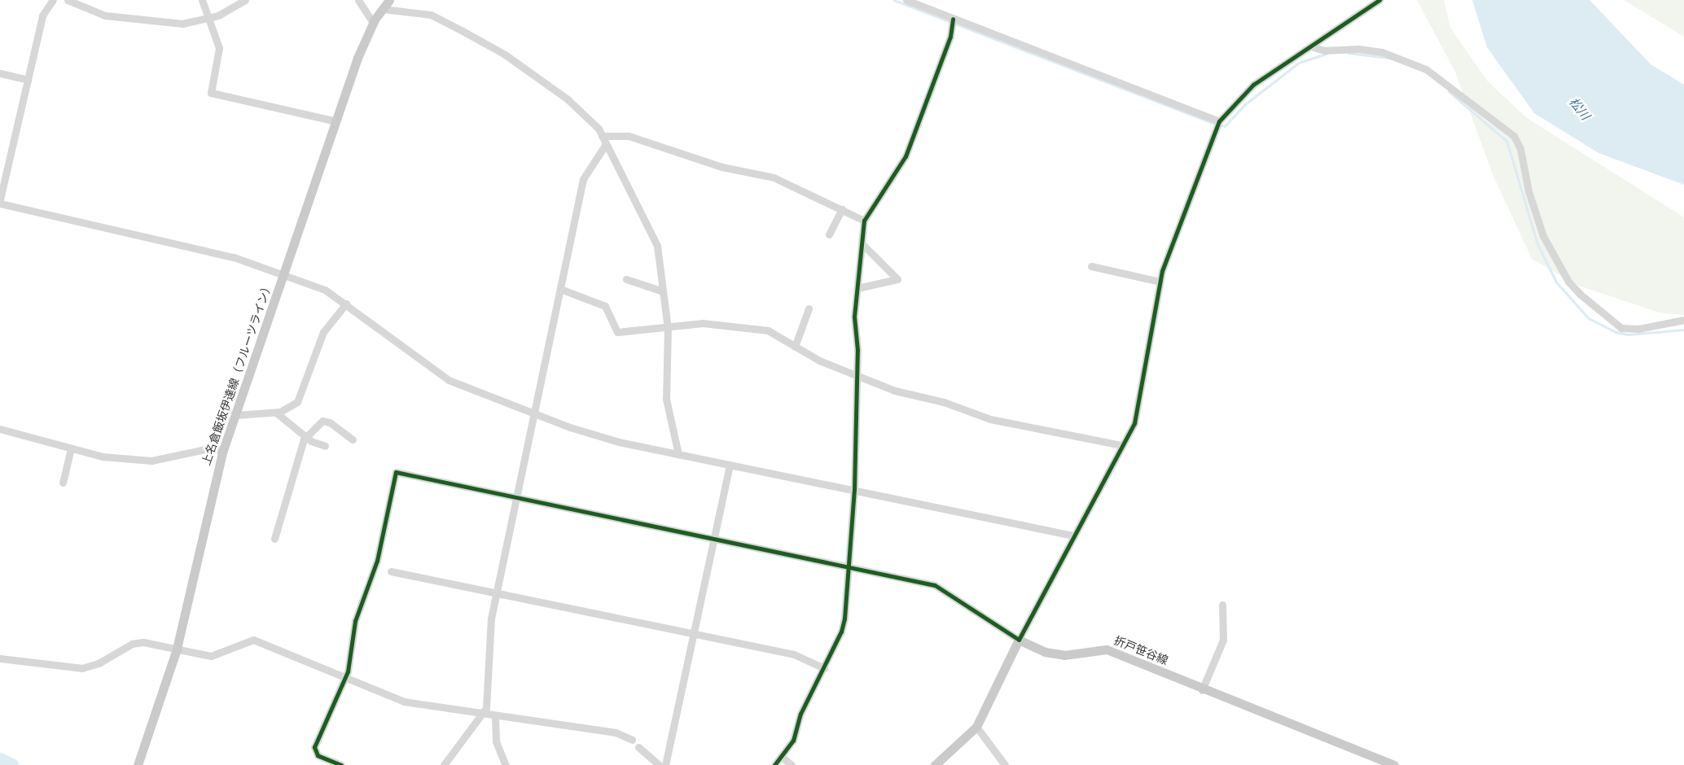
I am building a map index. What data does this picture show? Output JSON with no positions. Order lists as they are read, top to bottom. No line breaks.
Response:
{"streets":{"main road":["上名倉飯坂伊達線（フルーツライン）","折戸笹谷線"]},"water":["松川"]}
